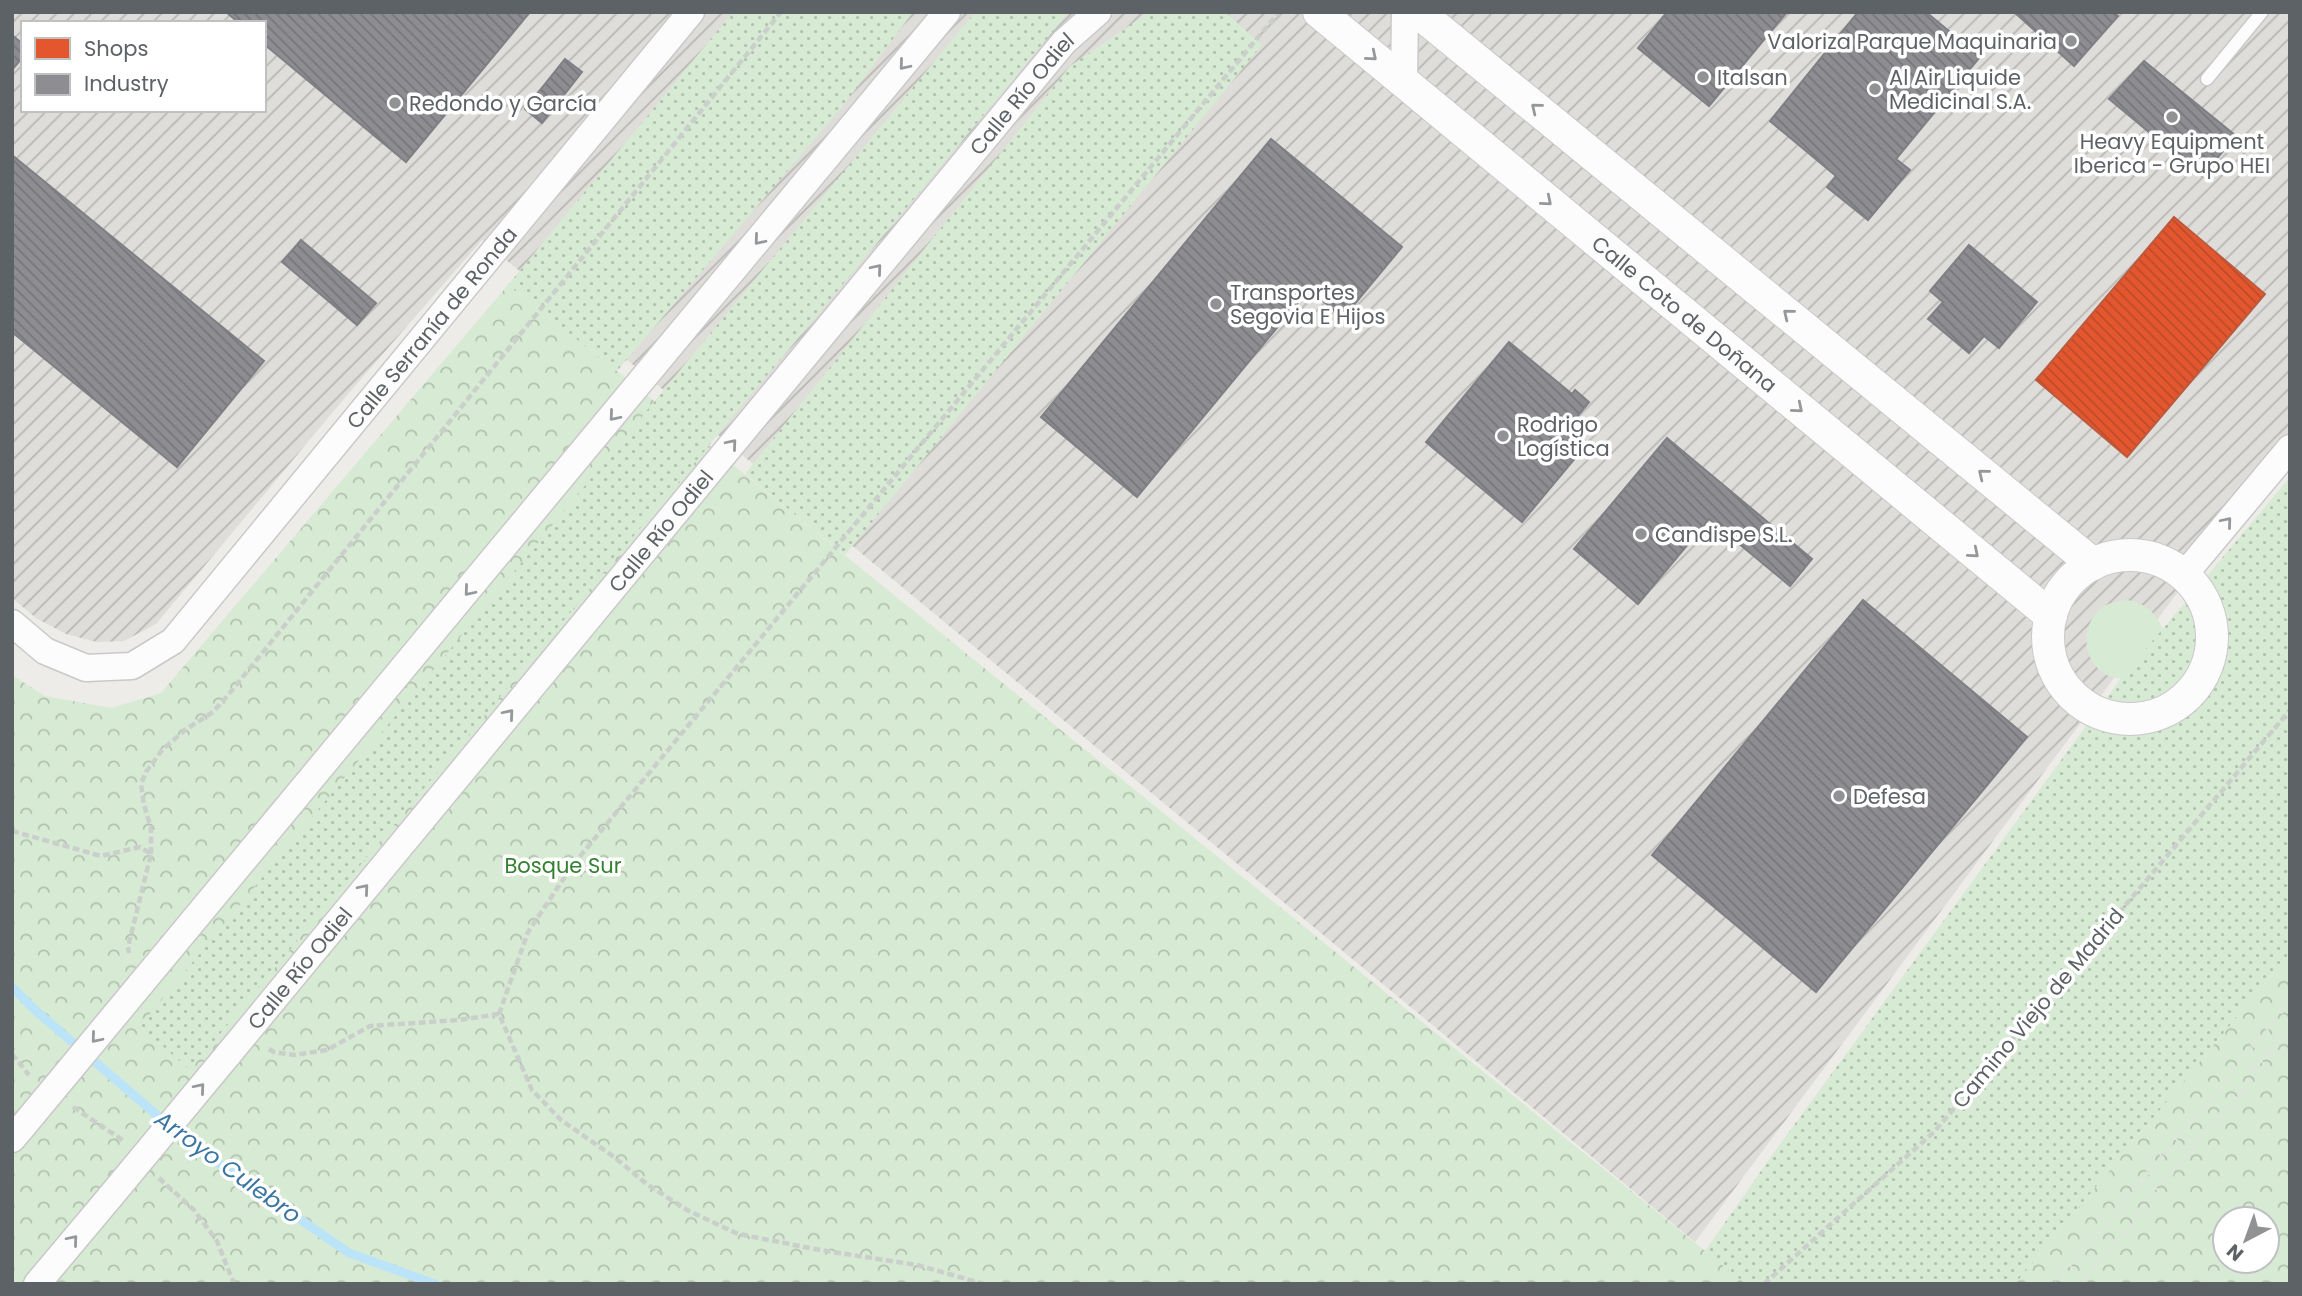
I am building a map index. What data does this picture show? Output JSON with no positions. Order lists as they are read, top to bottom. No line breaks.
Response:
{"streets":{"street":["Calle Río Odiel","Calle Coto de Doñana","Calle Serranía de Ronda"],"path":["Camino Viejo de Madrid"]},"water":["Arroyo Culebro"],"parks":["Bosque Sur"],"places":["Valoriza Parque Maquinaria","Italsan","Al Air Liquide Medicinal S.A.","Redondo y García","Heavy Equipment Iberica - Grupo HEI","Transportes Segovia E Hijos","Rodrigo Logística","Candispe S.L.","Defesa"],"legend":["Shops","Industry"],"north":"bottom left"}
